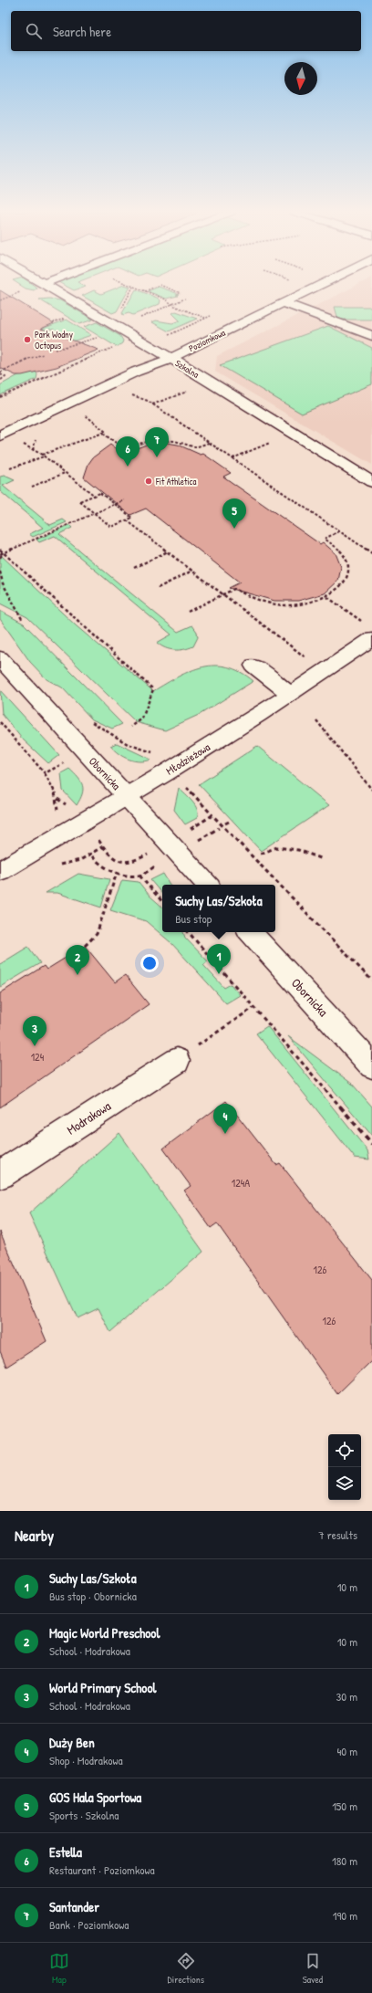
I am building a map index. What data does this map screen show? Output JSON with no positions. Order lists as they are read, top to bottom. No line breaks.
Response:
{"streets":{"street":["Poziomkowa","Szkolna","Młodzieżowa","Obornicka","Modrakowa"]},"crossings":[["Poziomkowa","Szkolna"],["Młodzieżowa","Obornicka"]],"places":["Park Wodny Octopus","Fit Athletica"],"house_numbers":["124","124A","126","126"],"north":"bottom","page":{"search":"Search here","pins":["7","6","5","1","2","3","4"],"popup":["Suchy Las/Szkoła","Bus stop"],"heading":["Nearby","7 results"],"list":[{"mark":"1","name":"Suchy Las/Szkoła","note":"Bus stop · Obornicka","value":"10 m"},{"mark":"2","name":"Magic World Preschool","note":"School · Modrakowa","value":"10 m"},{"mark":"3","name":"World Primary School","note":"School · Modrakowa","value":"30 m"},{"mark":"4","name":"Duży Ben","note":"Shop · Modrakowa","value":"40 m"},{"mark":"5","name":"GOS Hala Sportowa","note":"Sports · Szkolna","value":"150 m"},{"mark":"6","name":"Estella","note":"Restaurant · Poziomkowa","value":"180 m"},{"mark":"7","name":"Santander","note":"Bank · Poziomkowa","value":"190 m"}],"nav":["Map","Directions","Saved"]}}
